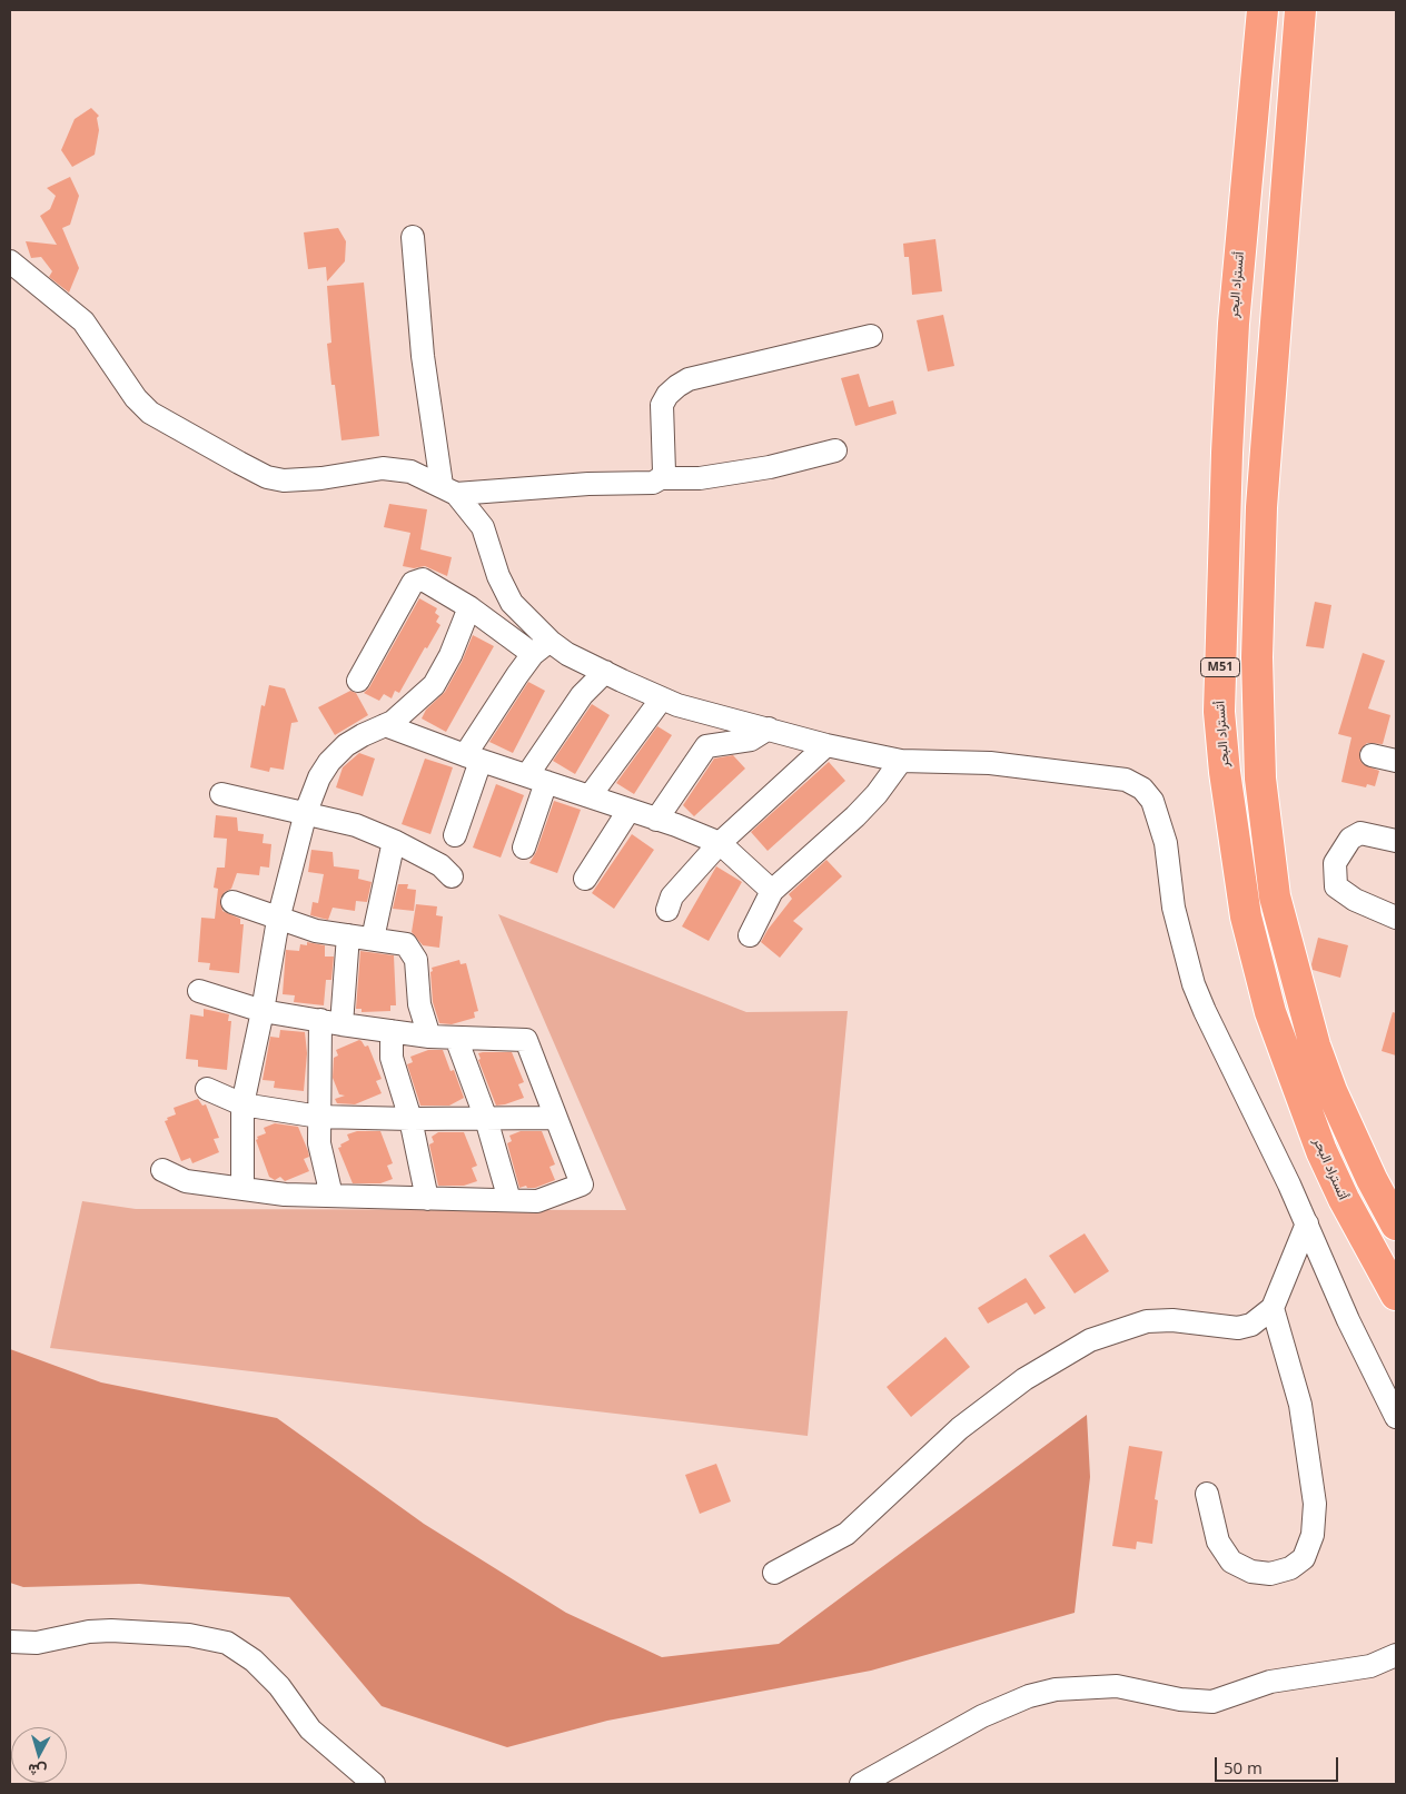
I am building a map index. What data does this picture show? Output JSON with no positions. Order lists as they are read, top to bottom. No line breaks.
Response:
{"streets":{"highway":["أتستراد البحر","M51"]},"scale_bar":"50 m","north":"bottom"}
